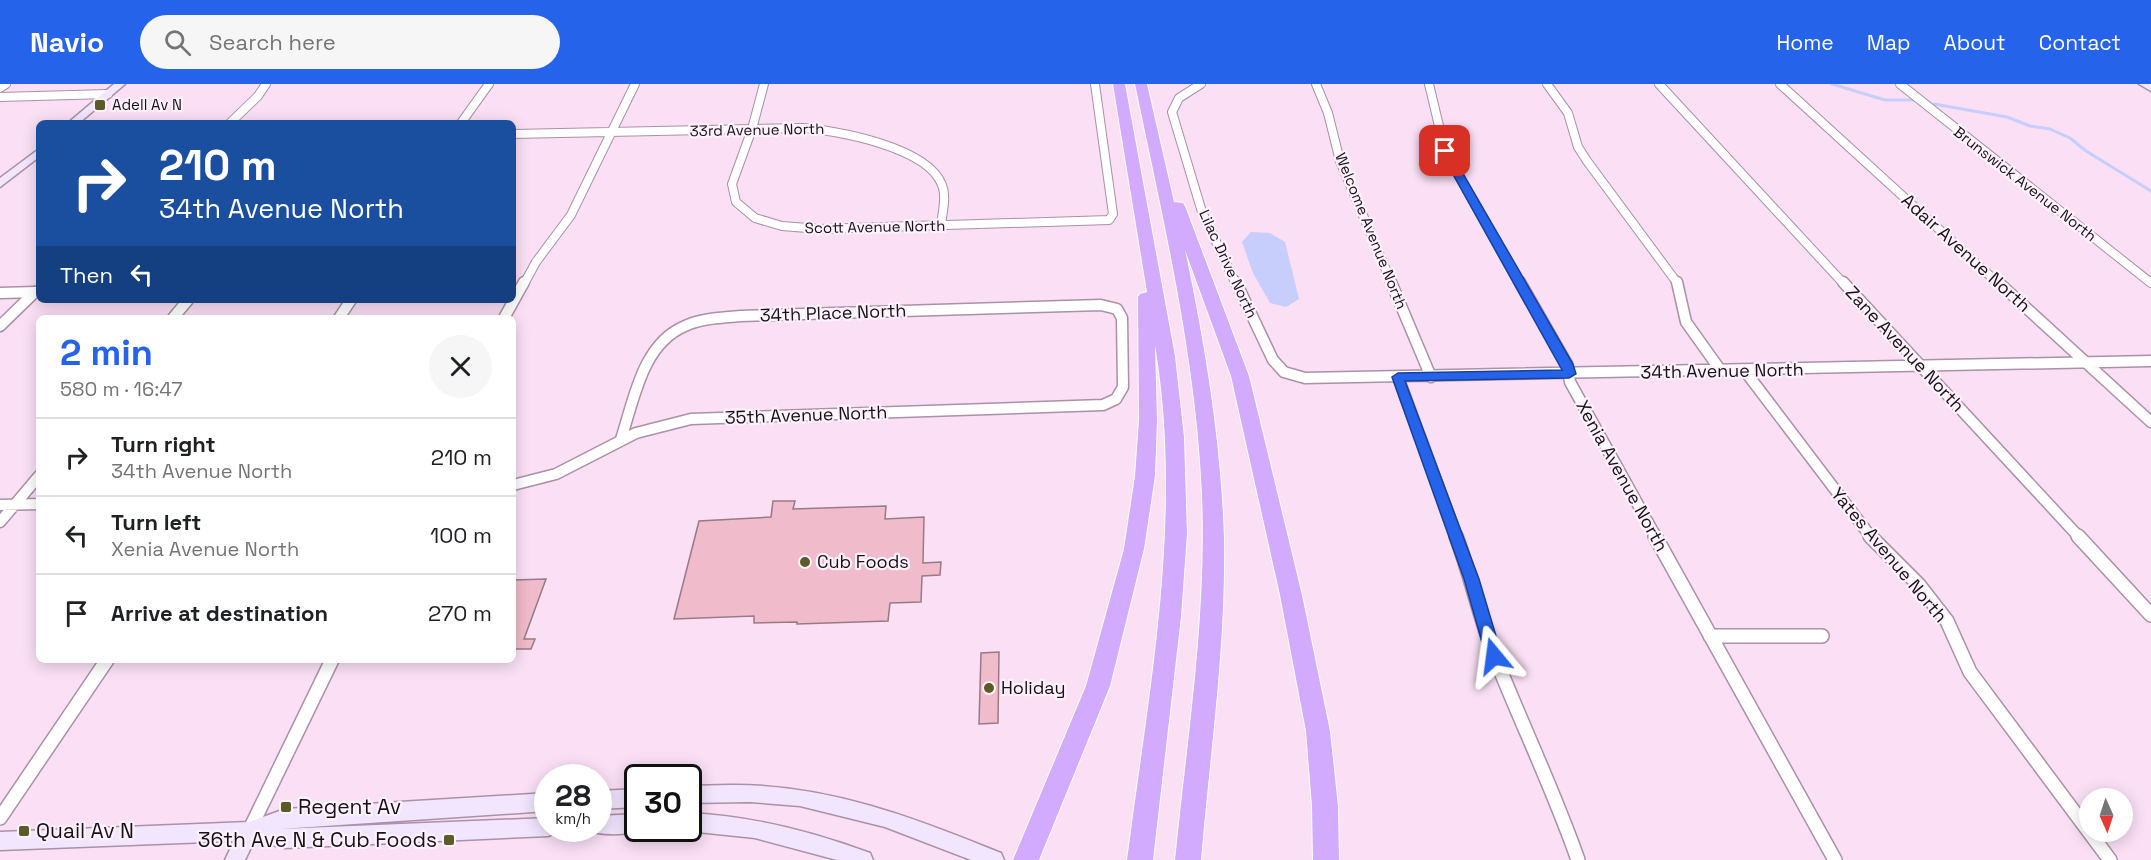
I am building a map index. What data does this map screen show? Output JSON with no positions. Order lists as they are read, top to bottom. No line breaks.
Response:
{"streets":{"street":["33rd Avenue North","Brunswick Avenue North","Scott Avenue North","Welcome Avenue North","Adair Avenue North","Lilac Drive North","34th Place North","Zane Avenue North","34th Avenue North","35th Avenue North","Xenia Avenue North","Yates Avenue North"]},"crossings":[["33rd Avenue North","Scott Avenue North"],["Welcome Avenue North","34th Avenue North"],["Adair Avenue North","34th Avenue North"],["Lilac Drive North","34th Avenue North"],["34th Place North","35th Avenue North"],["Zane Avenue North","34th Avenue North"],["34th Avenue North","Xenia Avenue North"],["34th Avenue North","Yates Avenue North"]],"places":{"transit":["Adell Av N","Regent Av","Quail Av N","36th Ave N & Cub Foods"],"other":["Cub Foods","Holiday"]},"north":"bottom","page":{"header":"Navio","search":"Search here","nav":["Home","Map","About","Contact"],"turn":["210 m","34th Avenue North"],"then":"Then","heading":["2 min","580 m · 16:47"],"list":[{"name":"Turn right","note":"34th Avenue North","value":"210 m"},{"name":"Turn left","note":"Xenia Avenue North","value":"100 m"},{"name":"Arrive at destination","value":"270 m"}],"speed":"28 km/h","limit":"30"}}
